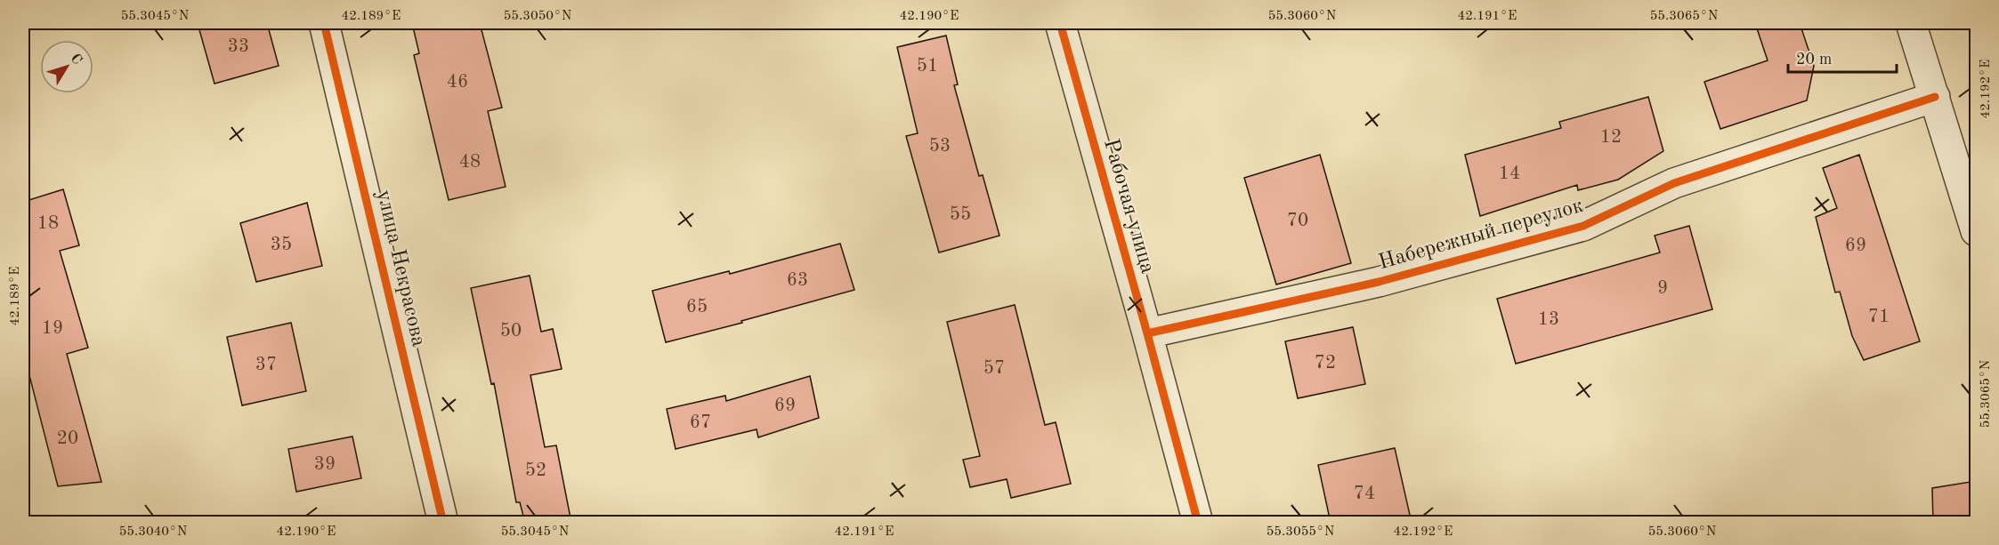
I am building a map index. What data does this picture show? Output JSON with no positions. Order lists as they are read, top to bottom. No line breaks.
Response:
{"streets":{"street":["Рабочая улица","Набережный переулок","улица Некрасова"]},"crossings":[["Рабочая улица","Набережный переулок"]],"house_numbers":["33","51","46","12","53","48","14","55","70","18","35","69","63","9","65","71","13","19","50","72","37","57","69","67","20","39","52","74"],"scale_bar":"20 m","north":"top right","coordinates":["55.3045°N","42.189°E","55.3050°N","42.190°E","55.3060°N","42.191°E","55.3065°N","42.192°E","55.3040°N","55.3055°N"]}
